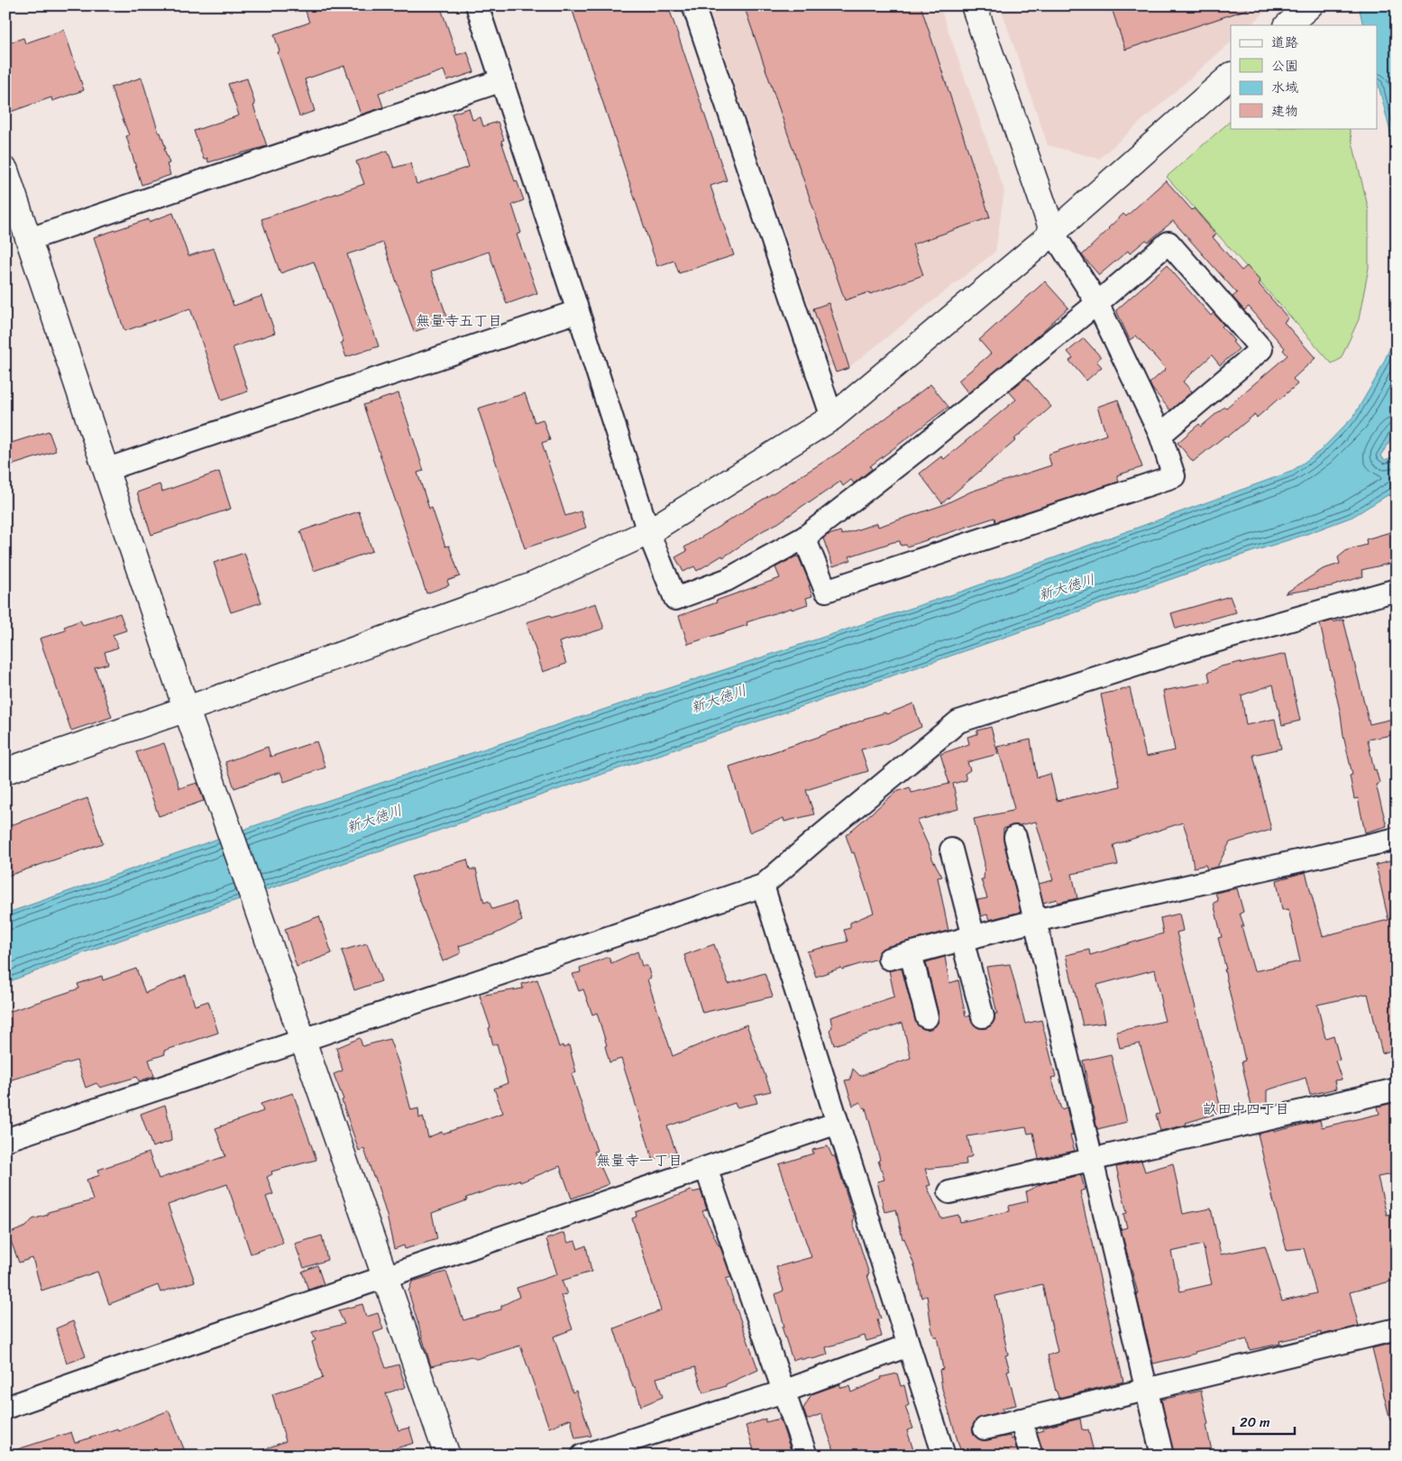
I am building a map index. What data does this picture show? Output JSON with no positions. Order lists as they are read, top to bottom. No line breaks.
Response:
{"districts":["無量寺五丁目","畝田中四丁目","無量寺一丁目"],"water":["新大徳川"],"legend":["道路","公園","水域","建物"],"scale_bar":"20 m"}
